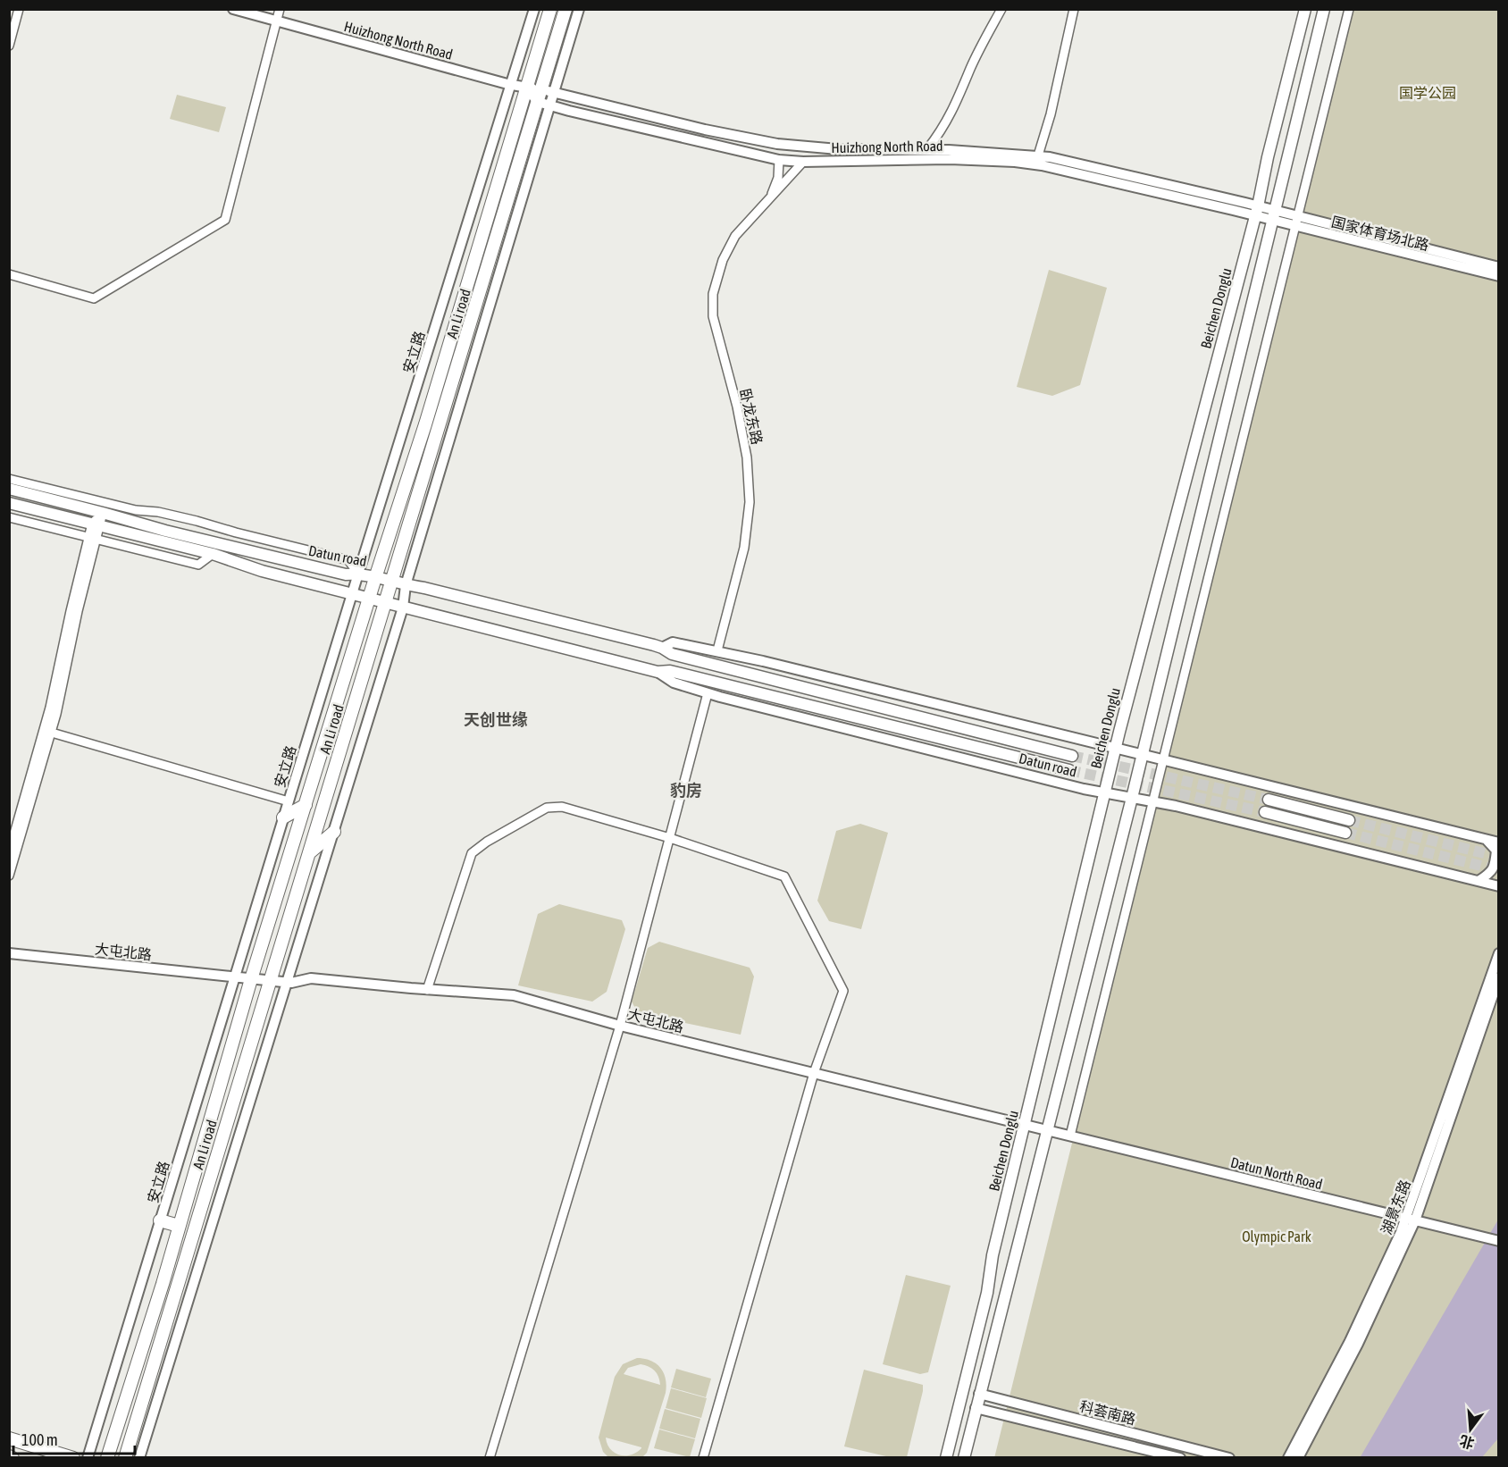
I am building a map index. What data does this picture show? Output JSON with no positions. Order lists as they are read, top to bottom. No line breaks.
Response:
{"streets":{"main road":["Beichen Donglu","An Li road","Datun road"],"street":["Huizhong North Road","国家体育场北路","安立路","卧龙东路","大屯北路","Datun North Road","湖景东路","科荟南路"]},"crossings":[["Huizhong North Road","国家体育场北路"],["Huizhong North Road","Beichen Donglu"],["Huizhong North Road","An Li road"],["Huizhong North Road","安立路"],["Huizhong North Road","卧龙东路"],["国家体育场北路","Beichen Donglu"],["Beichen Donglu","Datun road"],["Beichen Donglu","大屯北路"],["An Li road","Datun road"],["An Li road","大屯北路"],["安立路","Datun road"],["安立路","大屯北路"],["卧龙东路","Datun road"],["大屯北路","Datun North Road"],["Datun North Road","湖景东路"]],"districts":["天创世缘","豹房"],"parks":["国学公园","Olympic Park"],"scale_bar":"100 m","north":"bottom"}
